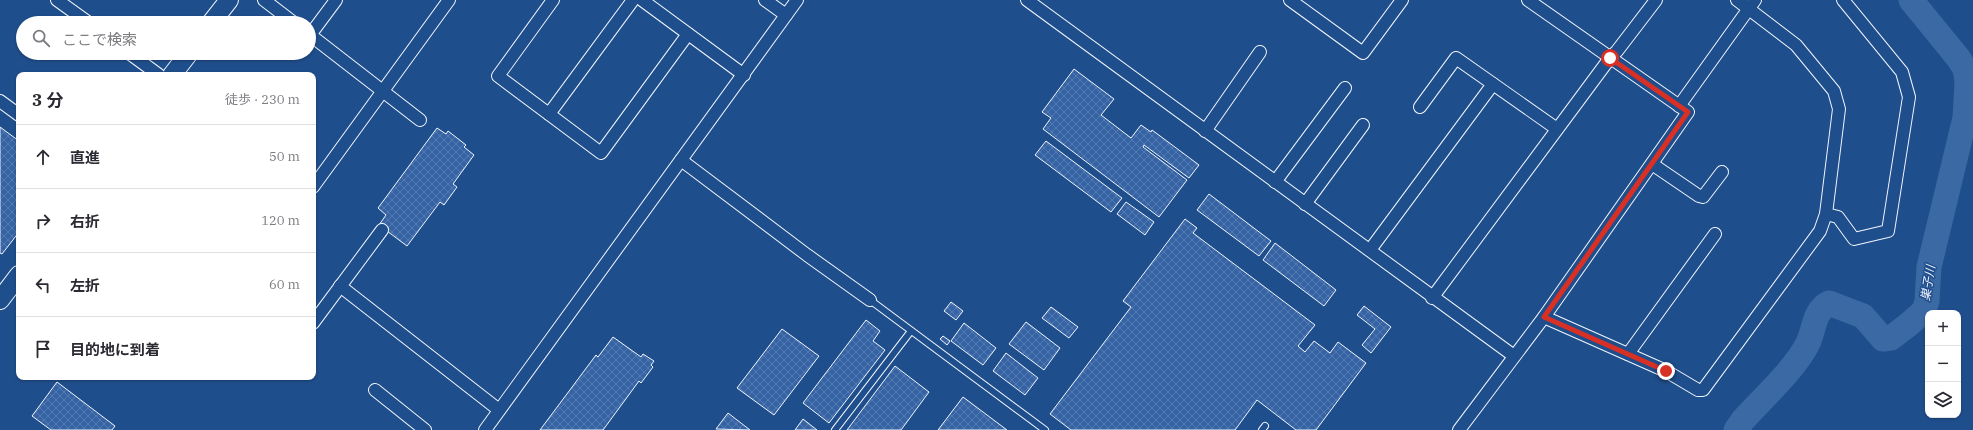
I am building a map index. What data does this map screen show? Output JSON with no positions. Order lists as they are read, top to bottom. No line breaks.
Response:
{"water":["巣子川"],"page":{"search":"ここで検索","heading":["3 分","徒歩 · 230 m"],"list":[["直進","50 m"],["右折","120 m"],["左折","60 m"],"目的地に到着"],"map_buttons":["+","−"]}}
